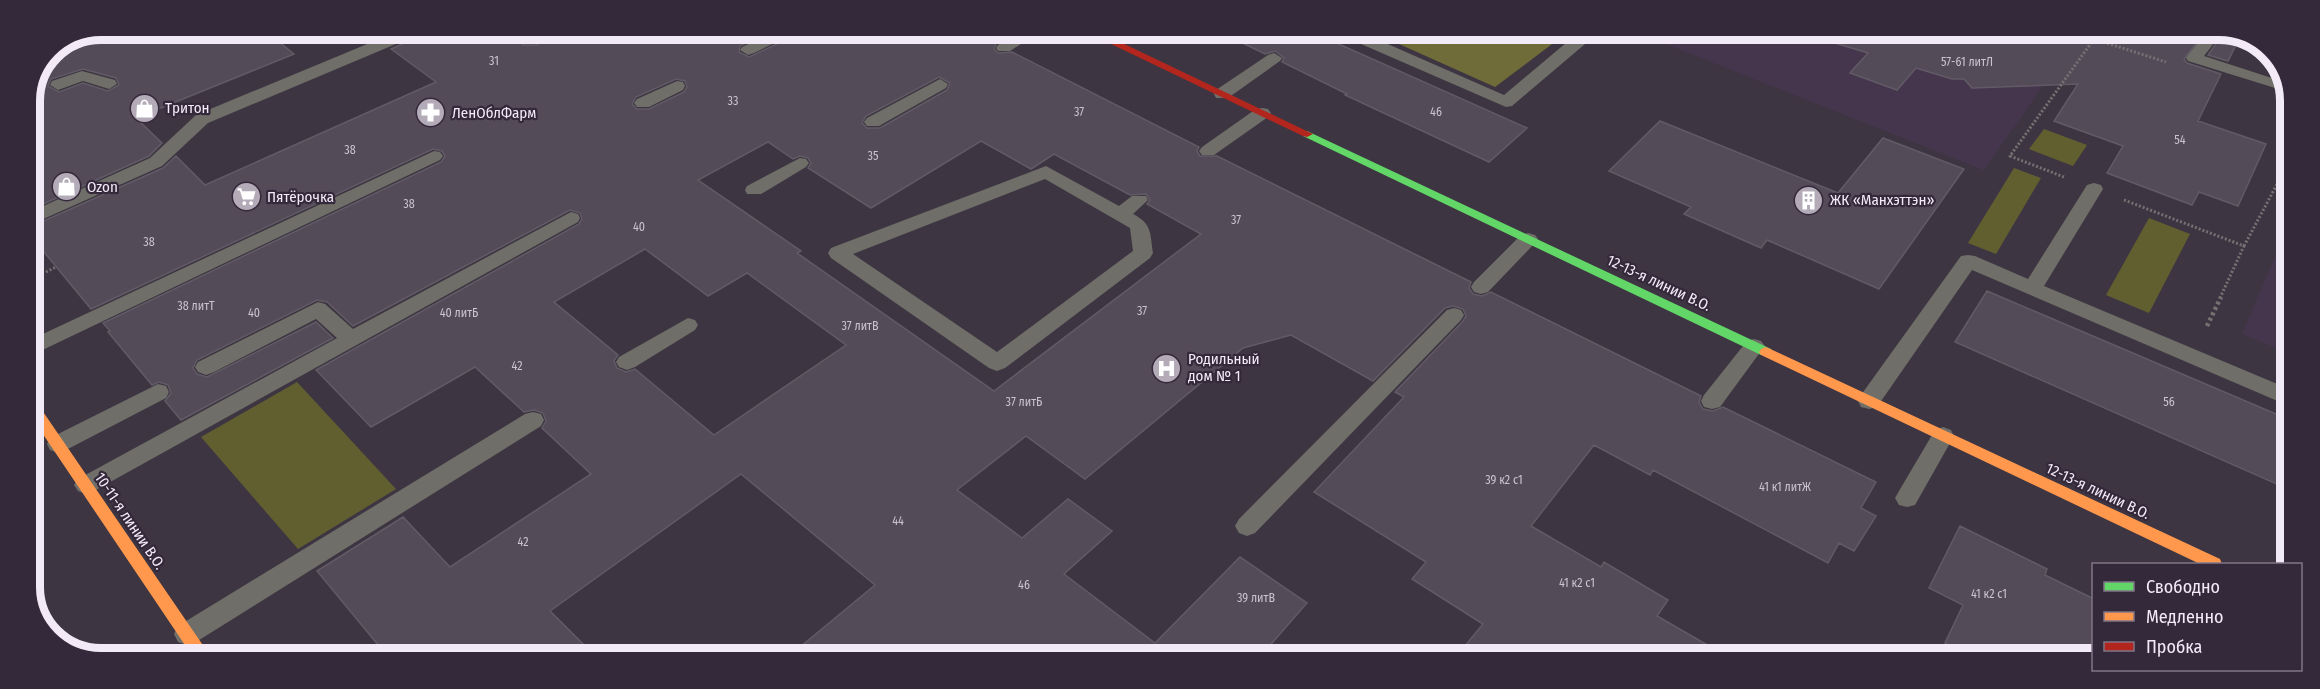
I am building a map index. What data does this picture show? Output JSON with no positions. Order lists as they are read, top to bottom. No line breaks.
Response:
{"streets":{"street":["12-13-я линии В.О.","10-11-я линии В.О."]},"places":{"shop":["Тритон","Ozon"],"pharmacy":["ЛенОблФарм"],"supermarket":["Пятёрочка"],"building":["ЖК «Манхэттэн»"],"hospital":["Родильный дом № 1"]},"house_numbers":["31","57-61 литЛ","33","37","46","54","38","35","38","37","40","38","38 литТ","37","40","40 литБ","37 литВ","42","37 литБ","56","39 к2 с1","41 к1 литЖ","44","42","41 к2 с1","46","41 к2 с1","39 литВ"],"legend":["Свободно","Медленно","Пробка"]}
